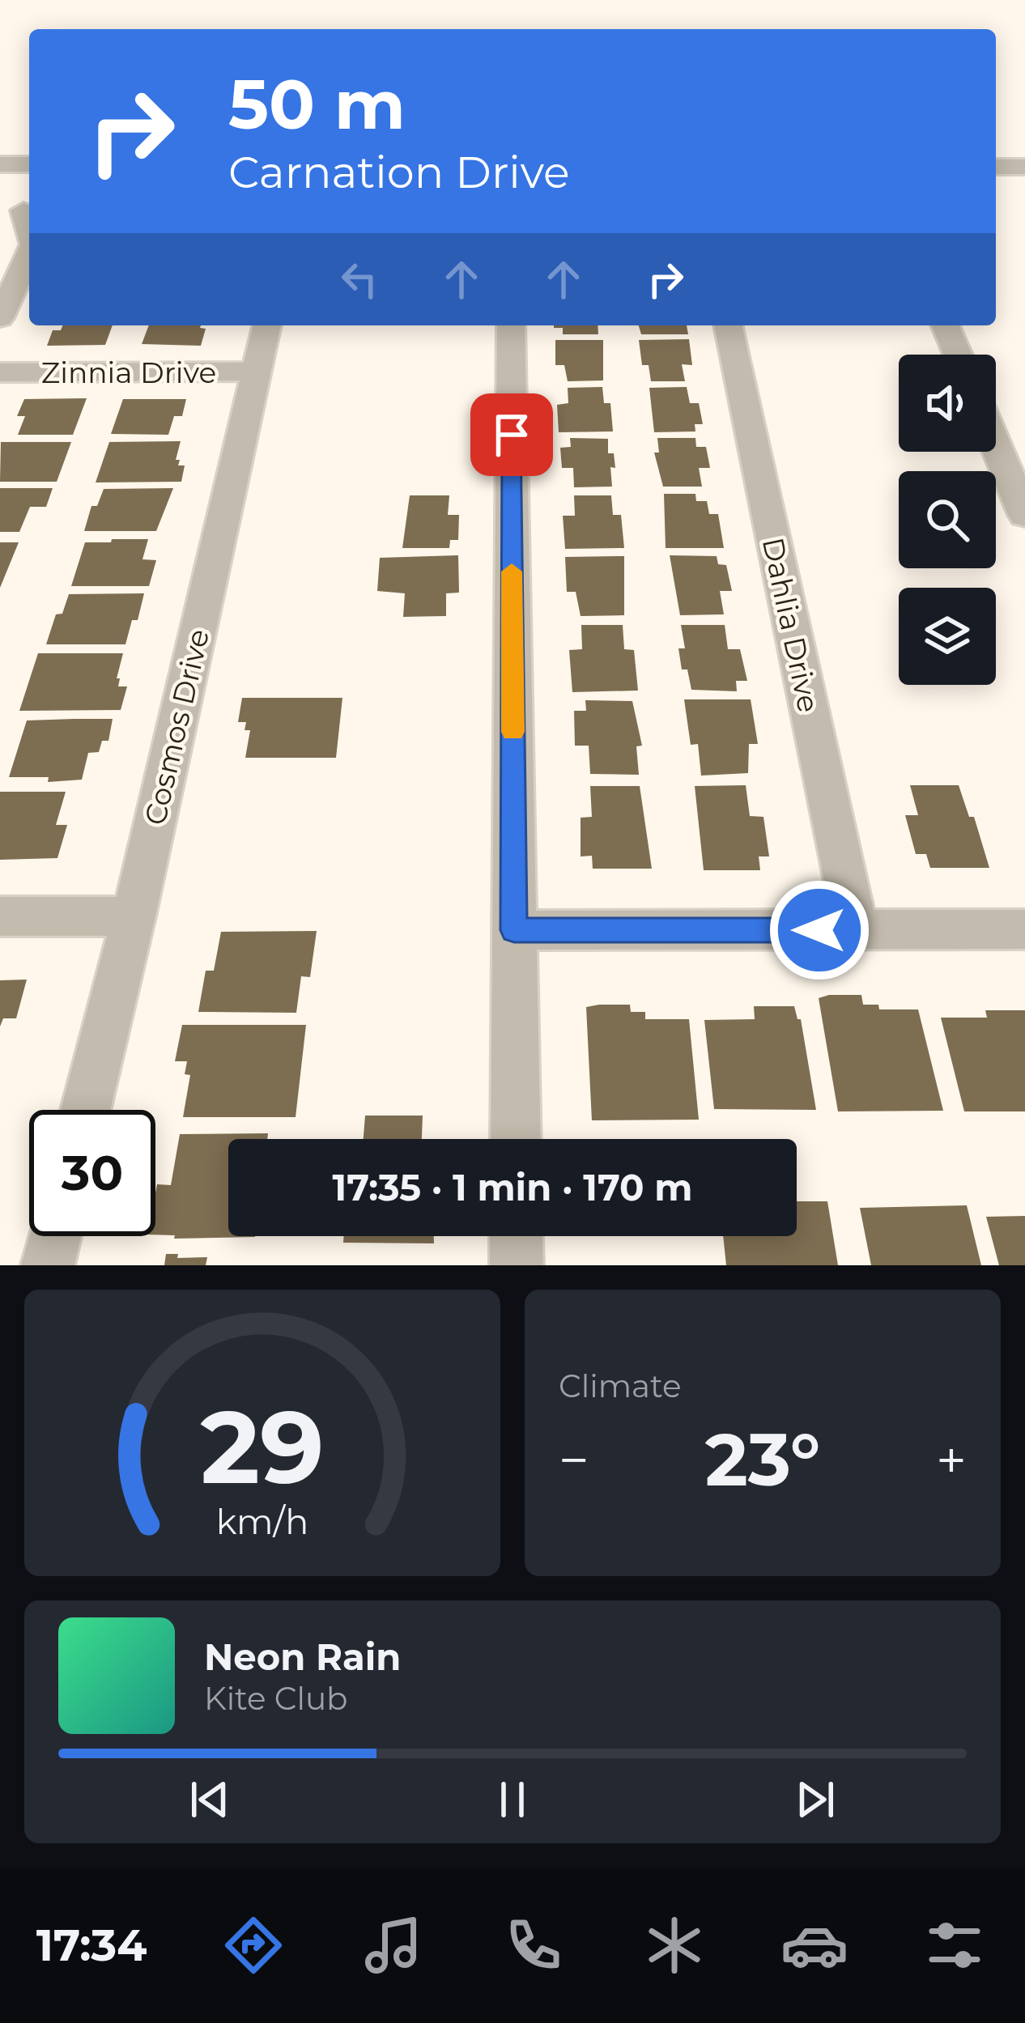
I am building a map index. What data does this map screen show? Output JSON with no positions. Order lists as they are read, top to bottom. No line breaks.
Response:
{"streets":{"street":["Zinnia Drive","Dahlia Drive","Cosmos Drive"]},"crossings":[["Zinnia Drive","Cosmos Drive"]],"page":{"turn":["50 m","Carnation Drive"],"limit":"30","trip":"17:35 · 1 min · 170 m","tile":"Climate","heat":["−","23°","+"],"song":["Neon Rain","Kite Club"],"tabs":"17:34","gauge":["29","km/h"]}}
